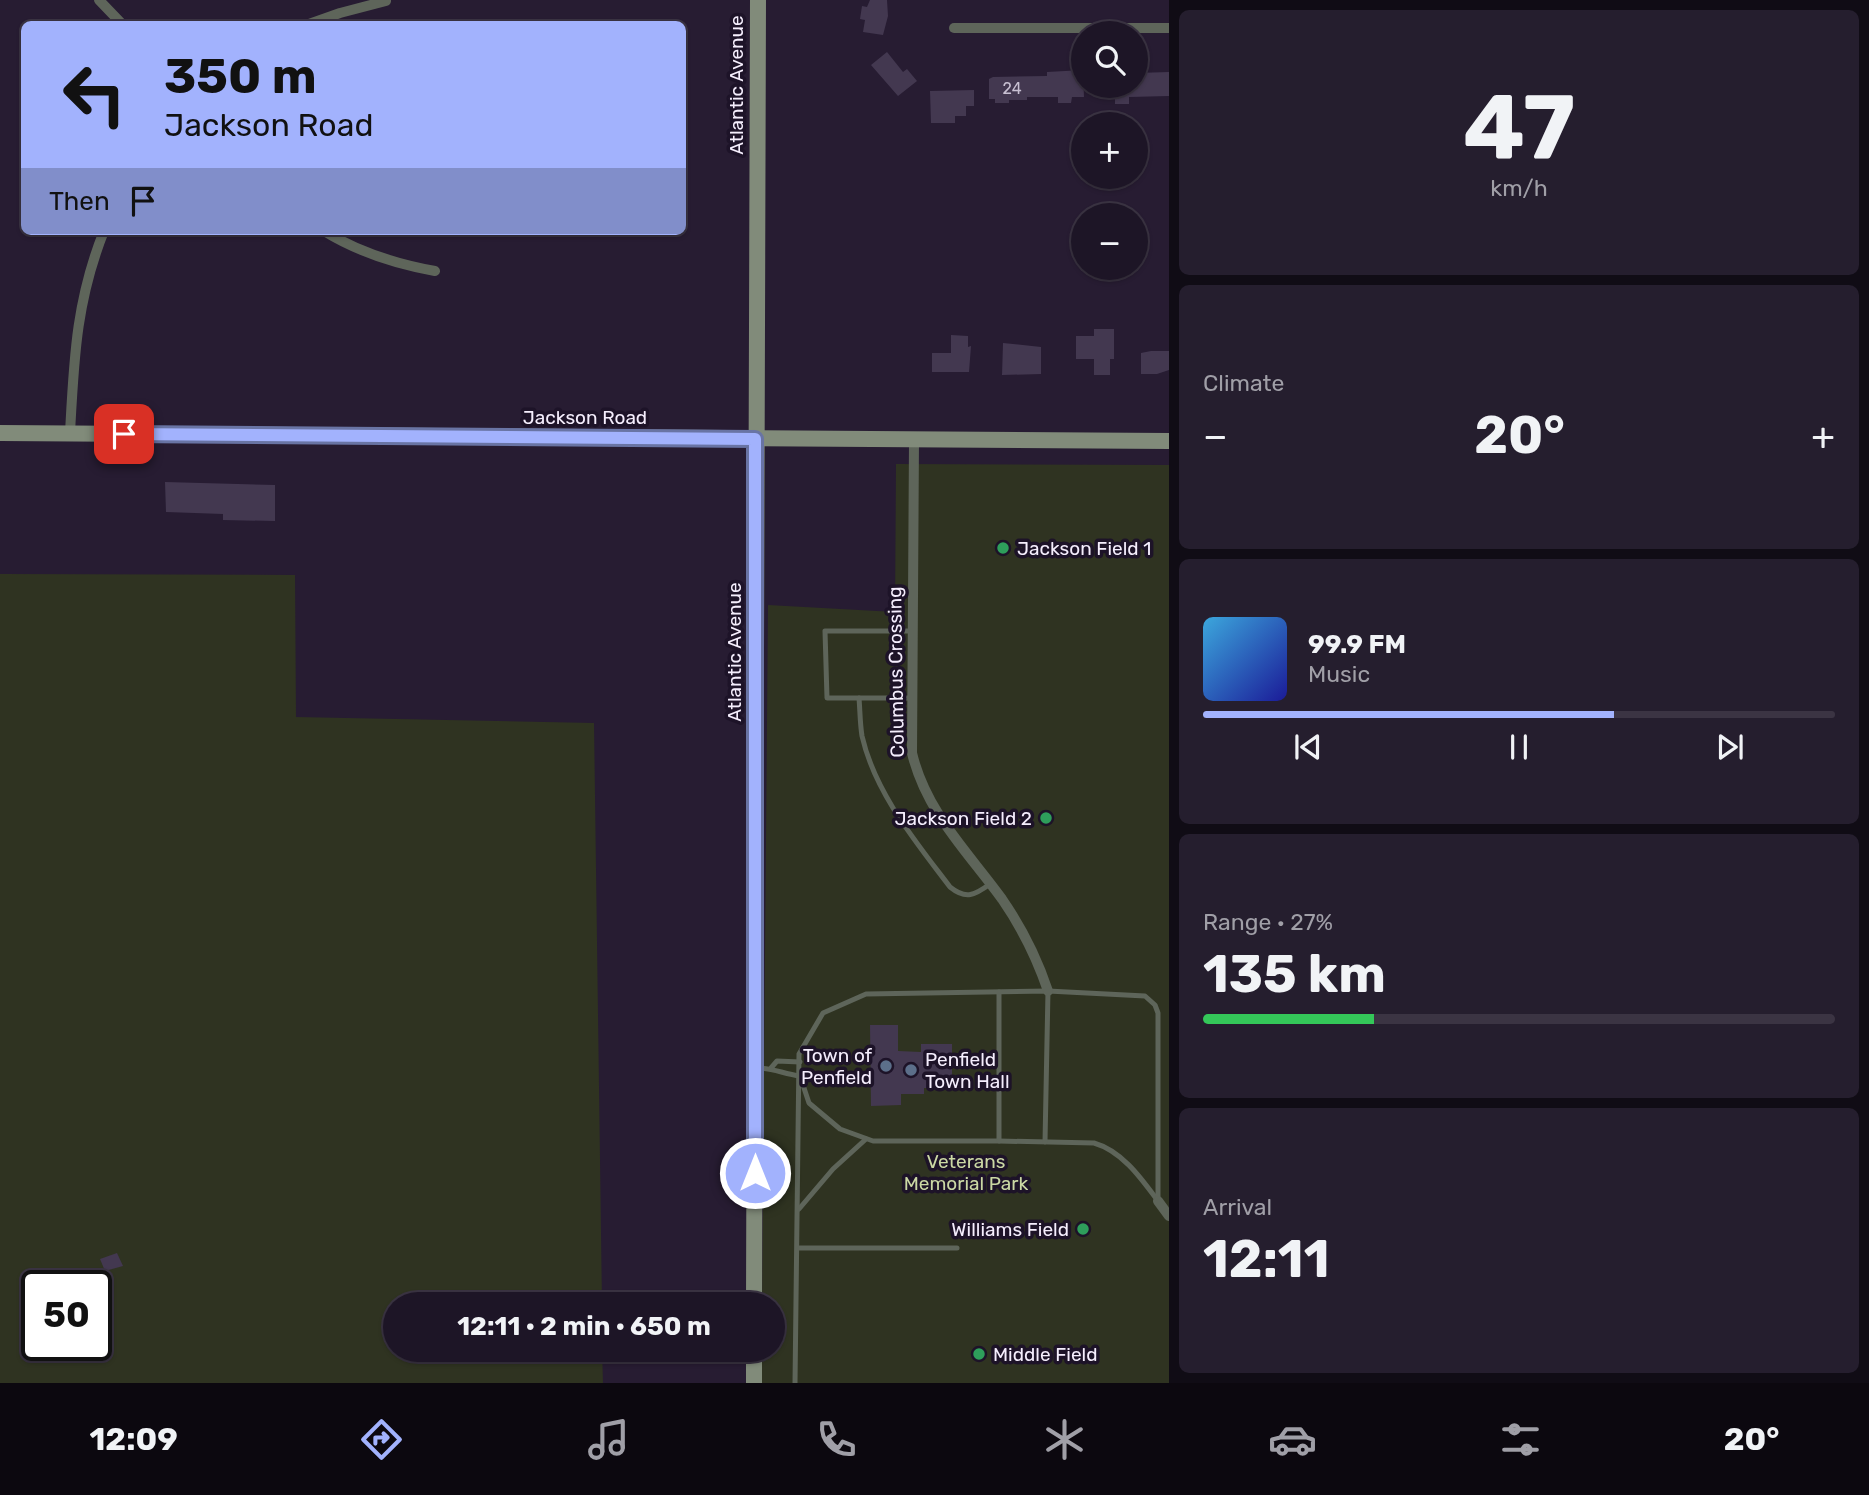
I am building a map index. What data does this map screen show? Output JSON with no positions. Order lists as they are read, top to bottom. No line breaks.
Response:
{"streets":{"main road":["Atlantic Avenue","Jackson Road"],"street":["Columbus Crossing"]},"crossings":[["Atlantic Avenue","Jackson Road"],["Jackson Road","Columbus Crossing"]],"parks":["Veterans Memorial Park"],"places":["Jackson Field 1","Jackson Field 2","Town of Penfield","Penfield Town Hall","Williams Field","Middle Field"],"house_numbers":["24"],"page":{"tile":[["47","km/h"],"Climate",["Range · 27%","135 km"],["Arrival","12:11"]],"map_buttons":["+","−"],"turn":["350 m","Jackson Road"],"then":"Then","heat":["−","20°","+"],"song":["99.9 FM","Music"],"limit":"50","trip":"12:11 · 2 min · 650 m","tabs":["12:09","20°"]}}
